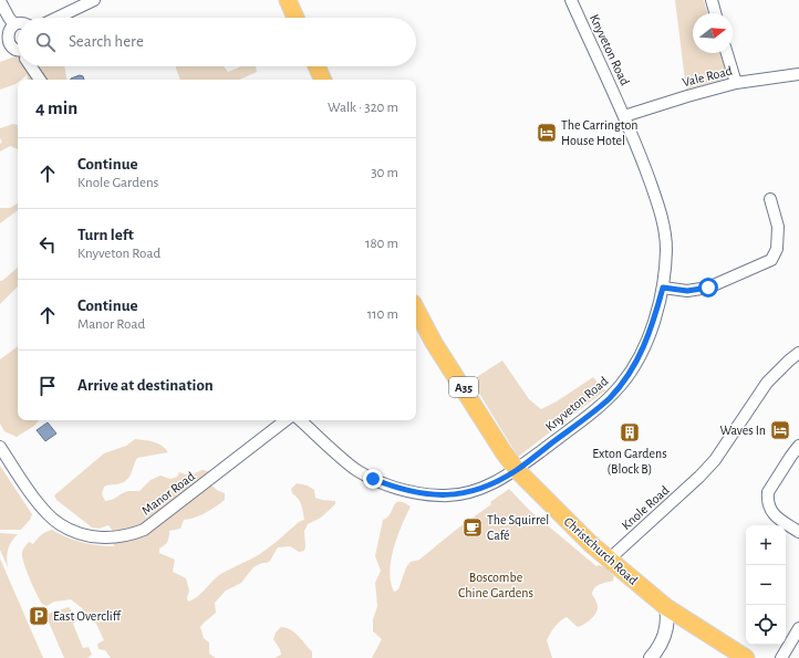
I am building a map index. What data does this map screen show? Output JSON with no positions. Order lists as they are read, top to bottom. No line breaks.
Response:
{"streets":{"main road":["A35","Christchurch Road"],"street":["Knyveton Road","Vale Road","Manor Road","Knole Road"]},"crossings":[["Knyveton Road","Vale Road"],["Knyveton Road","Christchurch Road"],["Knole Road","Christchurch Road"]],"parks":["Boscombe Chine Gardens"],"places":{"hotel":["The Carrington House Hotel","Waves In"],"building":["Exton Gardens (Block B)"],"cafe":["The Squirrel Café"],"parking":["East Overcliff"]},"north":"right","page":{"search":"Search here","heading":["4 min","Walk · 320 m"],"list":[["Continue","Knole Gardens","30 m"],["Turn left","Knyveton Road","180 m"],["Continue","Manor Road","110 m"],"Arrive at destination"],"map_buttons":["+","−"]}}
